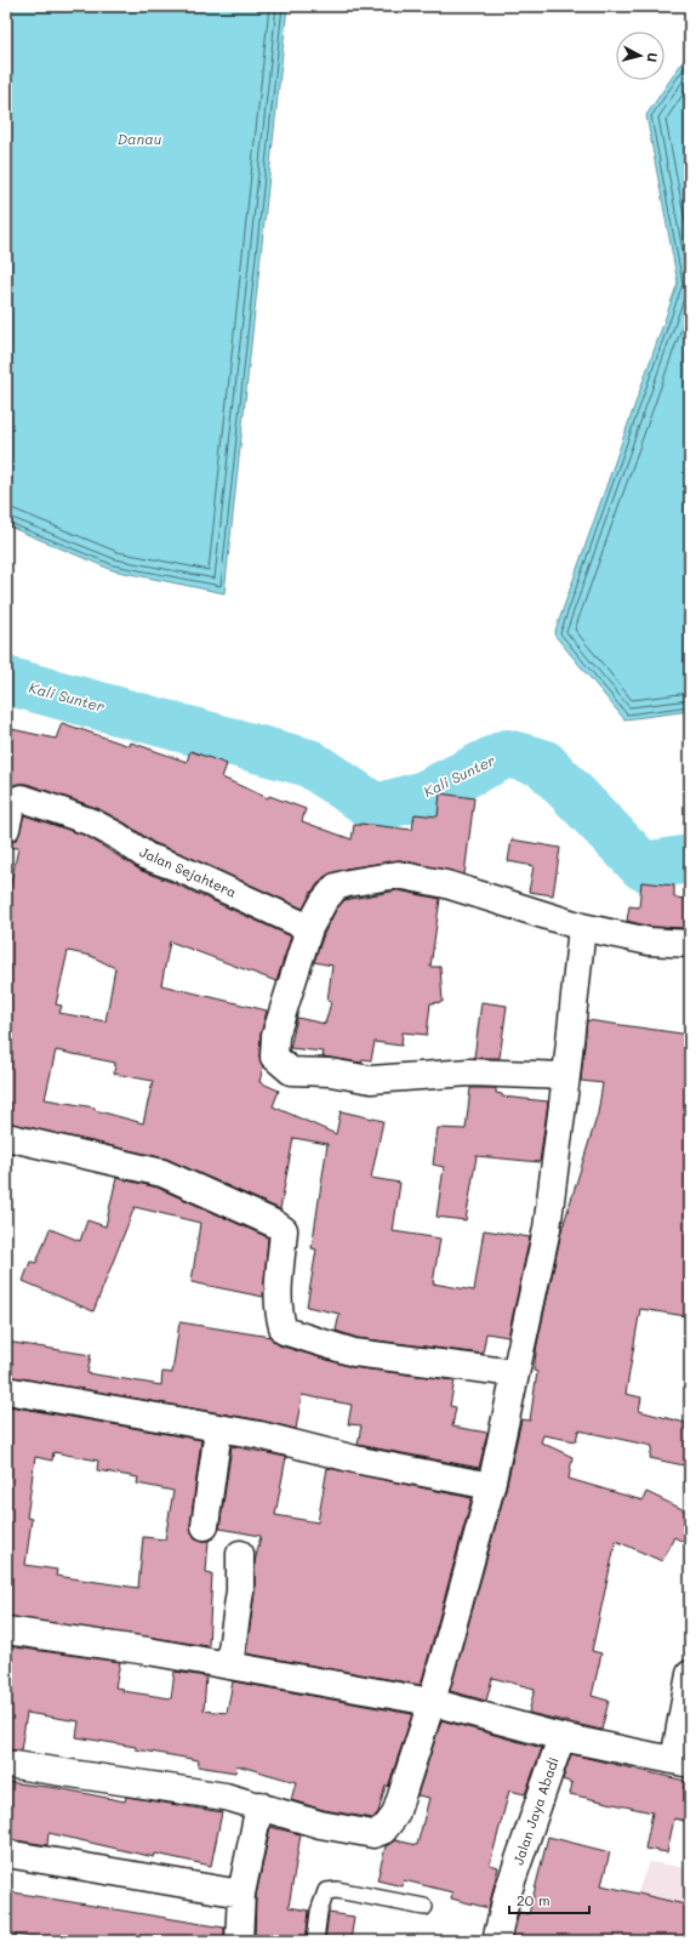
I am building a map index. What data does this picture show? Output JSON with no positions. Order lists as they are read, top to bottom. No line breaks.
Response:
{"streets":{"street":["Jalan Sejahtera","Jalan Jaya Abadi"]},"water":["Danau","Kali Sunter"],"scale_bar":"20 m","north":"right"}
